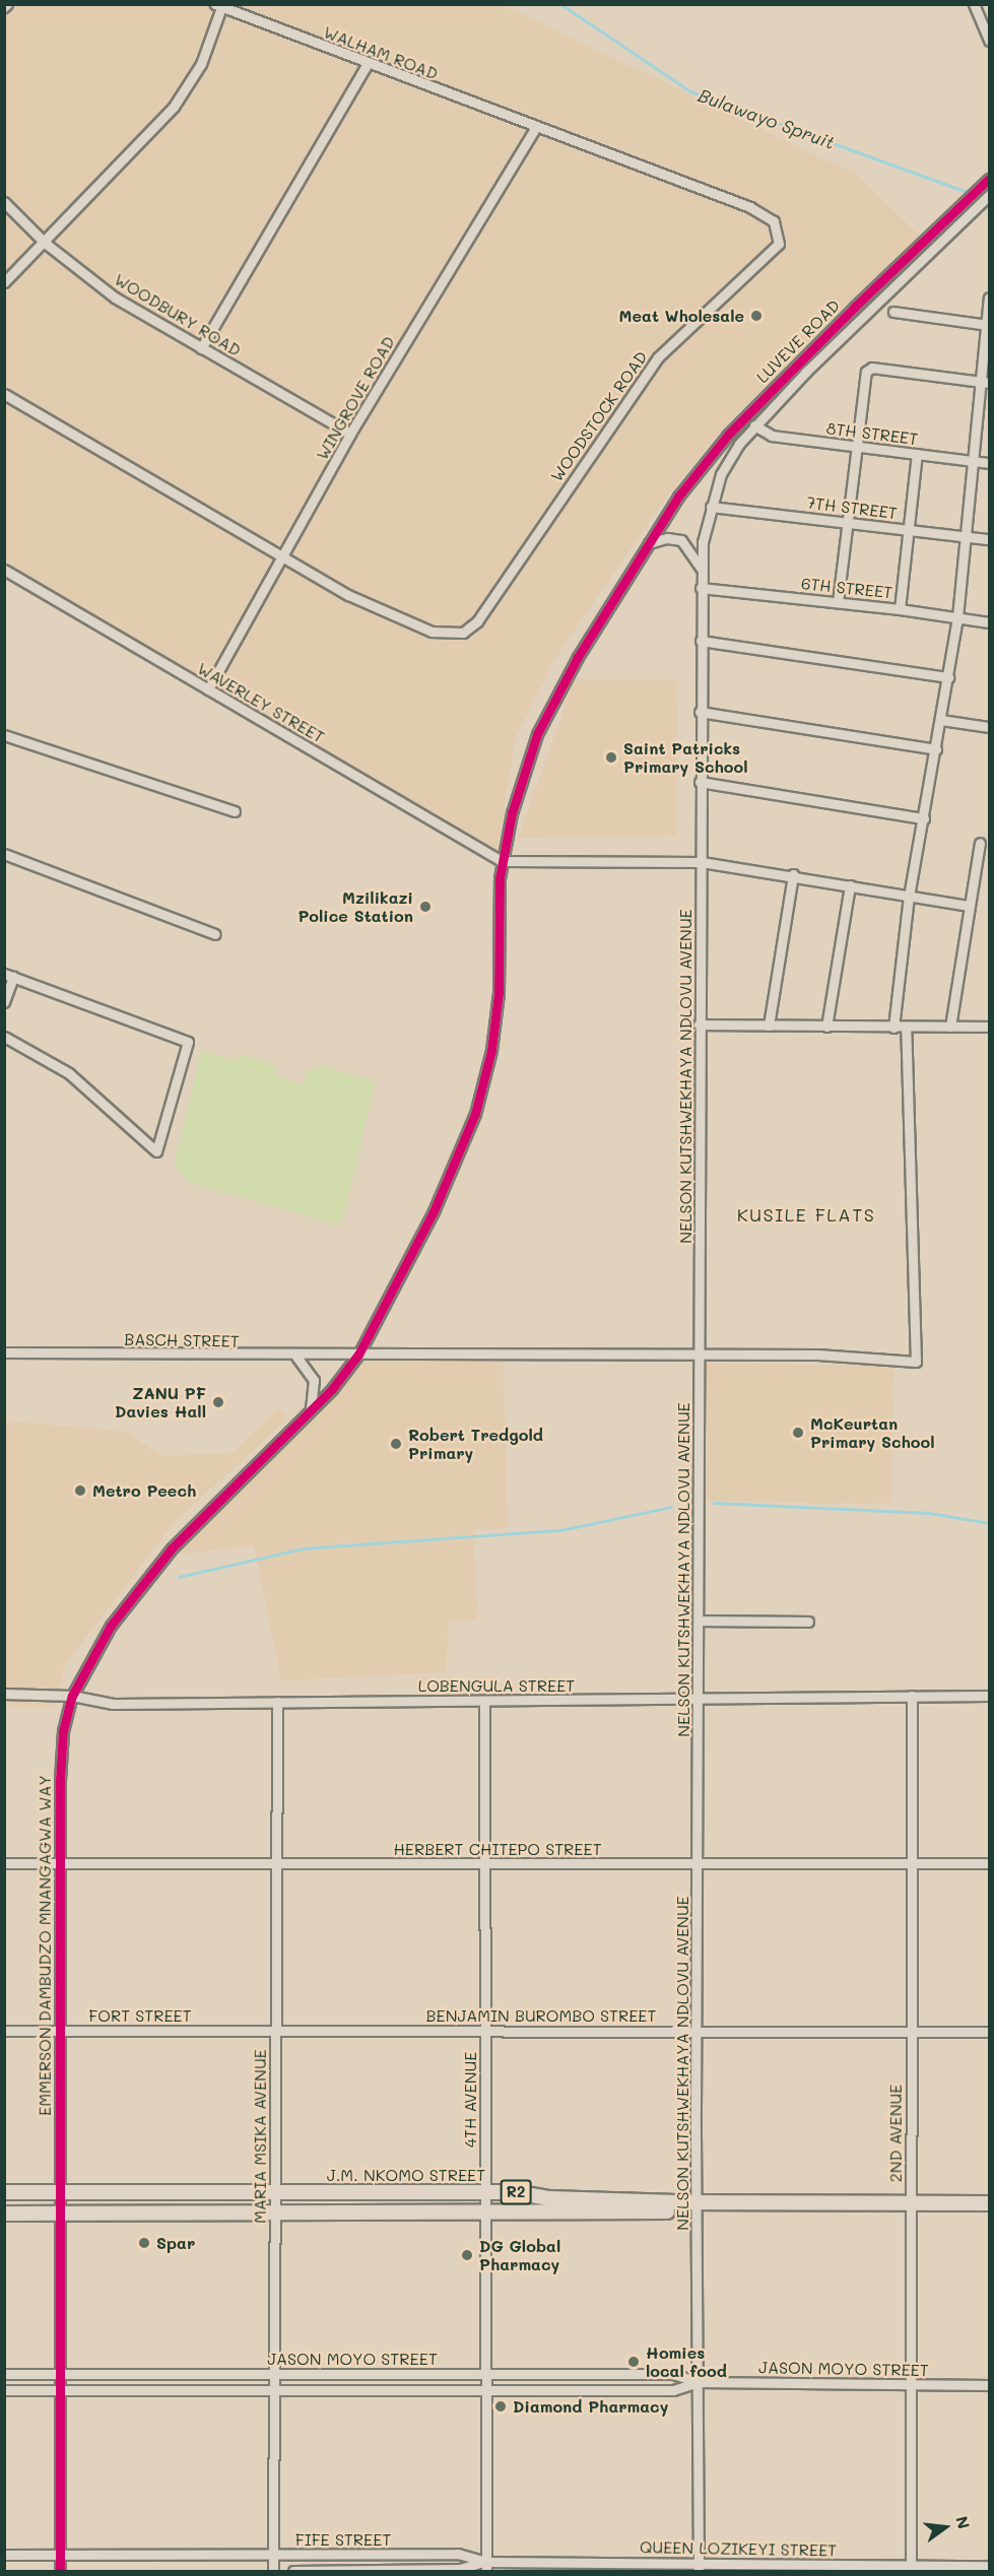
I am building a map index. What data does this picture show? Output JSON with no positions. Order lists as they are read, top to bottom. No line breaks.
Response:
{"streets":{"highway":["J.M. NKOMO STREET","R2"],"street":["WALHAM ROAD","WOODBURY ROAD","LUVEVE ROAD","WINGROVE ROAD","WOODSTOCK ROAD","8TH STREET","7TH STREET","6TH STREET","WAVERLEY STREET","NELSON KUTSHWEKHAYA NDLOVU AVENUE","BASCH STREET","LOBENGULA STREET","HERBERT CHITEPO STREET","EMMERSON DAMBUDZO MNANGAGWA WAY","FORT STREET","BENJAMIN BUROMBO STREET","4TH AVENUE","2ND AVENUE","MARIA MSIKA AVENUE","JASON MOYO STREET","FIFE STREET","QUEEN LOZIKEYI STREET"]},"crossings":[["WALHAM ROAD","WINGROVE ROAD"],["WALHAM ROAD","WOODSTOCK ROAD"],["WOODBURY ROAD","WINGROVE ROAD"],["LUVEVE ROAD","8TH STREET"],["LUVEVE ROAD","7TH STREET"],["LUVEVE ROAD","NELSON KUTSHWEKHAYA NDLOVU AVENUE"],["WINGROVE ROAD","WOODSTOCK ROAD"],["WINGROVE ROAD","WAVERLEY STREET"],["6TH STREET","NELSON KUTSHWEKHAYA NDLOVU AVENUE"],["NELSON KUTSHWEKHAYA NDLOVU AVENUE","BASCH STREET"],["NELSON KUTSHWEKHAYA NDLOVU AVENUE","LOBENGULA STREET"],["NELSON KUTSHWEKHAYA NDLOVU AVENUE","HERBERT CHITEPO STREET"],["NELSON KUTSHWEKHAYA NDLOVU AVENUE","BENJAMIN BUROMBO STREET"],["NELSON KUTSHWEKHAYA NDLOVU AVENUE","J.M. NKOMO STREET"],["NELSON KUTSHWEKHAYA NDLOVU AVENUE","JASON MOYO STREET"],["NELSON KUTSHWEKHAYA NDLOVU AVENUE","QUEEN LOZIKEYI STREET"],["BASCH STREET","EMMERSON DAMBUDZO MNANGAGWA WAY"],["LOBENGULA STREET","EMMERSON DAMBUDZO MNANGAGWA WAY"],["LOBENGULA STREET","4TH AVENUE"],["LOBENGULA STREET","2ND AVENUE"],["LOBENGULA STREET","MARIA MSIKA AVENUE"],["HERBERT CHITEPO STREET","EMMERSON DAMBUDZO MNANGAGWA WAY"],["HERBERT CHITEPO STREET","4TH AVENUE"],["HERBERT CHITEPO STREET","2ND AVENUE"],["HERBERT CHITEPO STREET","MARIA MSIKA AVENUE"],["EMMERSON DAMBUDZO MNANGAGWA WAY","FORT STREET"],["EMMERSON DAMBUDZO MNANGAGWA WAY","J.M. NKOMO STREET"],["EMMERSON DAMBUDZO MNANGAGWA WAY","JASON MOYO STREET"],["EMMERSON DAMBUDZO MNANGAGWA WAY","FIFE STREET"],["FORT STREET","BENJAMIN BUROMBO STREET"],["FORT STREET","MARIA MSIKA AVENUE"],["BENJAMIN BUROMBO STREET","4TH AVENUE"],["BENJAMIN BUROMBO STREET","2ND AVENUE"],["BENJAMIN BUROMBO STREET","MARIA MSIKA AVENUE"],["4TH AVENUE","J.M. NKOMO STREET"],["4TH AVENUE","JASON MOYO STREET"],["4TH AVENUE","FIFE STREET"],["4TH AVENUE","QUEEN LOZIKEYI STREET"],["2ND AVENUE","J.M. NKOMO STREET"],["2ND AVENUE","JASON MOYO STREET"],["2ND AVENUE","QUEEN LOZIKEYI STREET"],["MARIA MSIKA AVENUE","J.M. NKOMO STREET"],["MARIA MSIKA AVENUE","JASON MOYO STREET"],["MARIA MSIKA AVENUE","FIFE STREET"],["FIFE STREET","QUEEN LOZIKEYI STREET"]],"districts":["KUSILE FLATS"],"water":["Bulawayo Spruit"],"places":["Meat Wholesale","Saint Patricks Primary School","Mzilikazi Police Station","ZANU PF Davies Hall","McKeurtan Primary School","Robert Tredgold Primary","Metro Peech","Spar","DG Global Pharmacy","Homies local food","Diamond Pharmacy"],"north":"right"}
